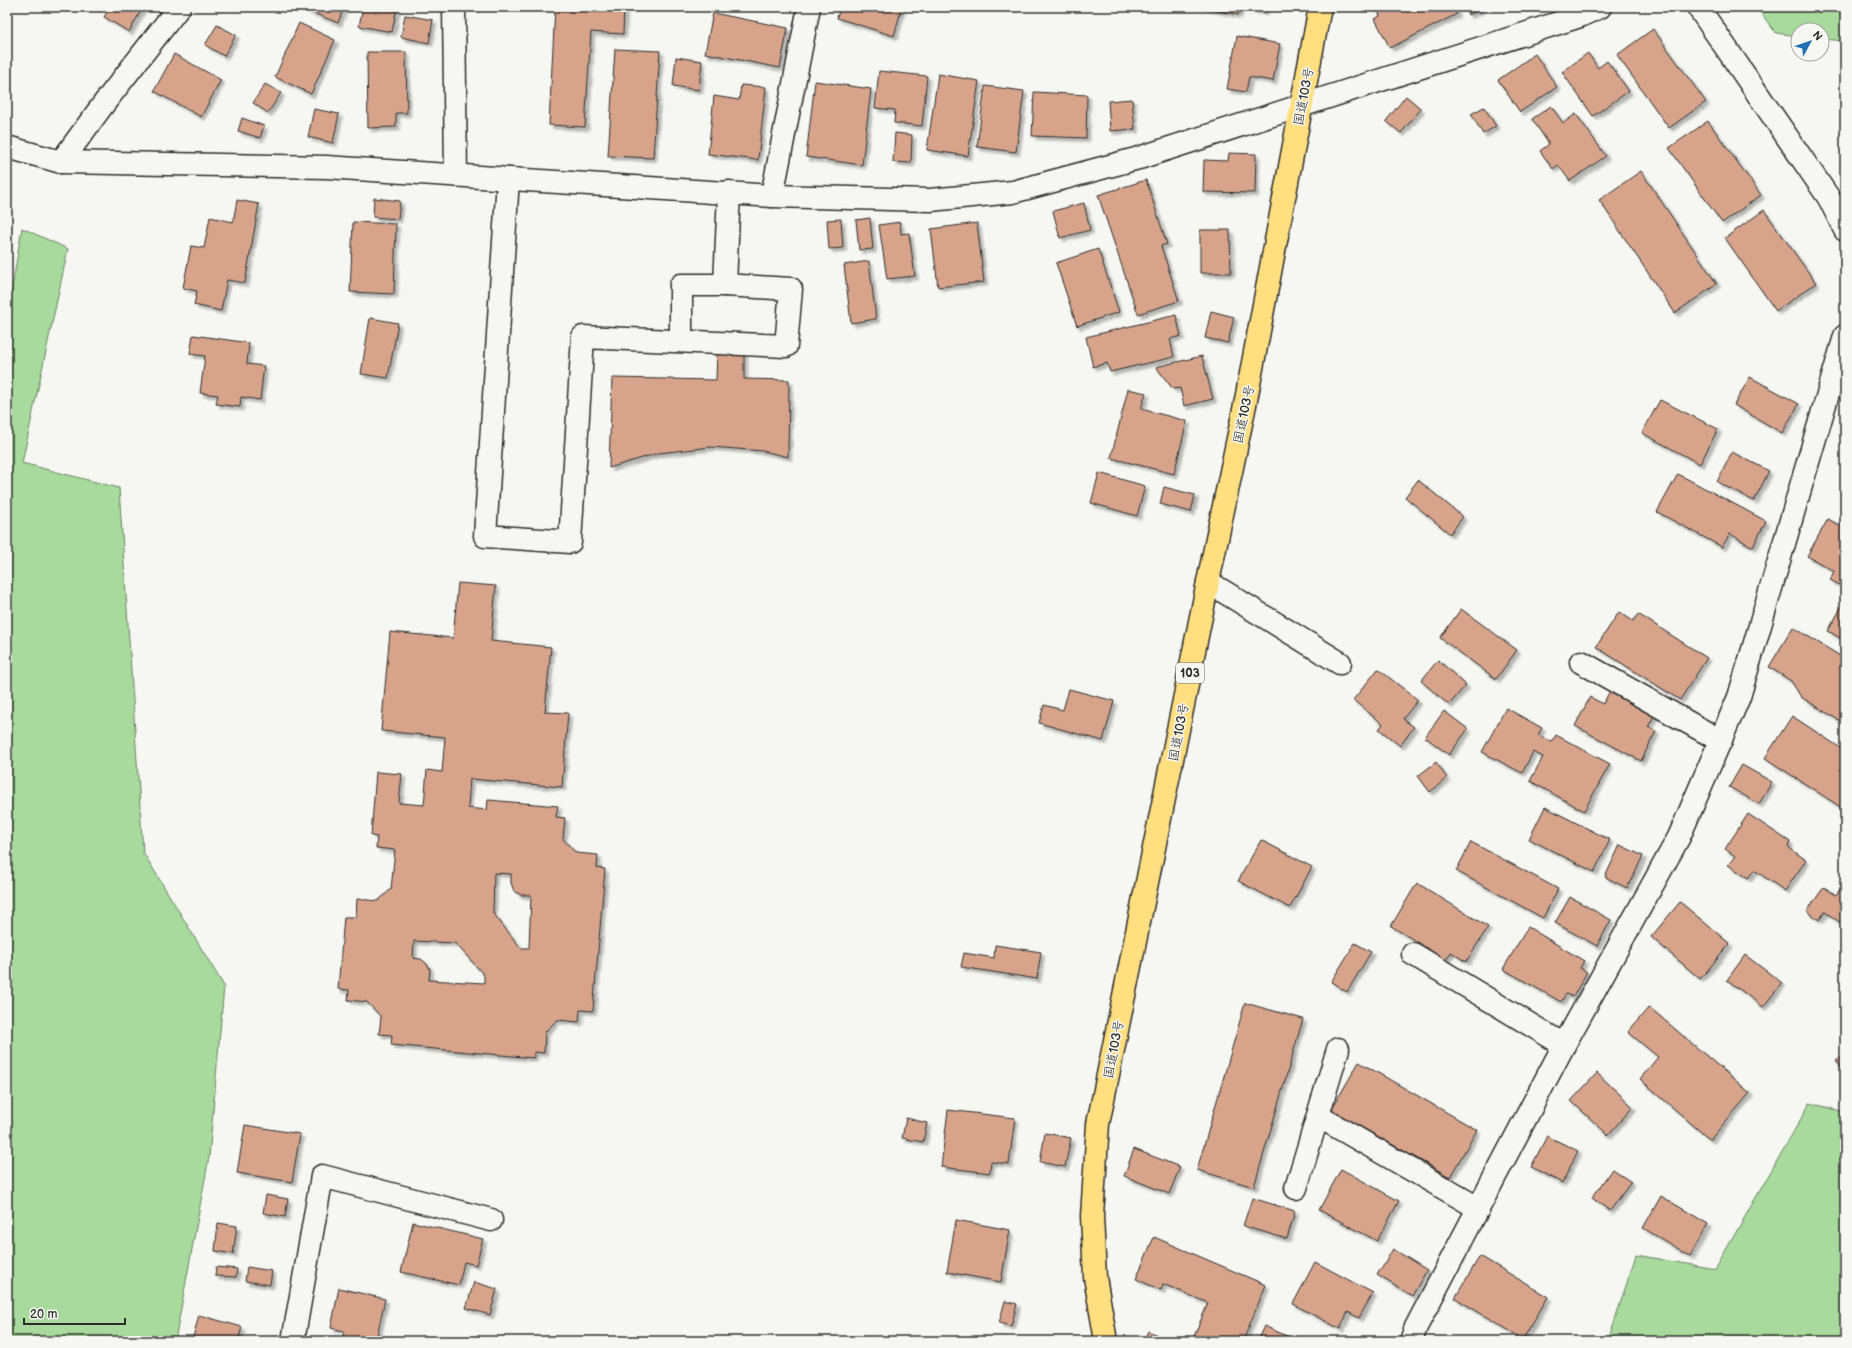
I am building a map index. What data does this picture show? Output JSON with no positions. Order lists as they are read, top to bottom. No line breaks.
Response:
{"streets":{"highway":["国道103号","103"]},"scale_bar":"20 m","north":"top right"}
